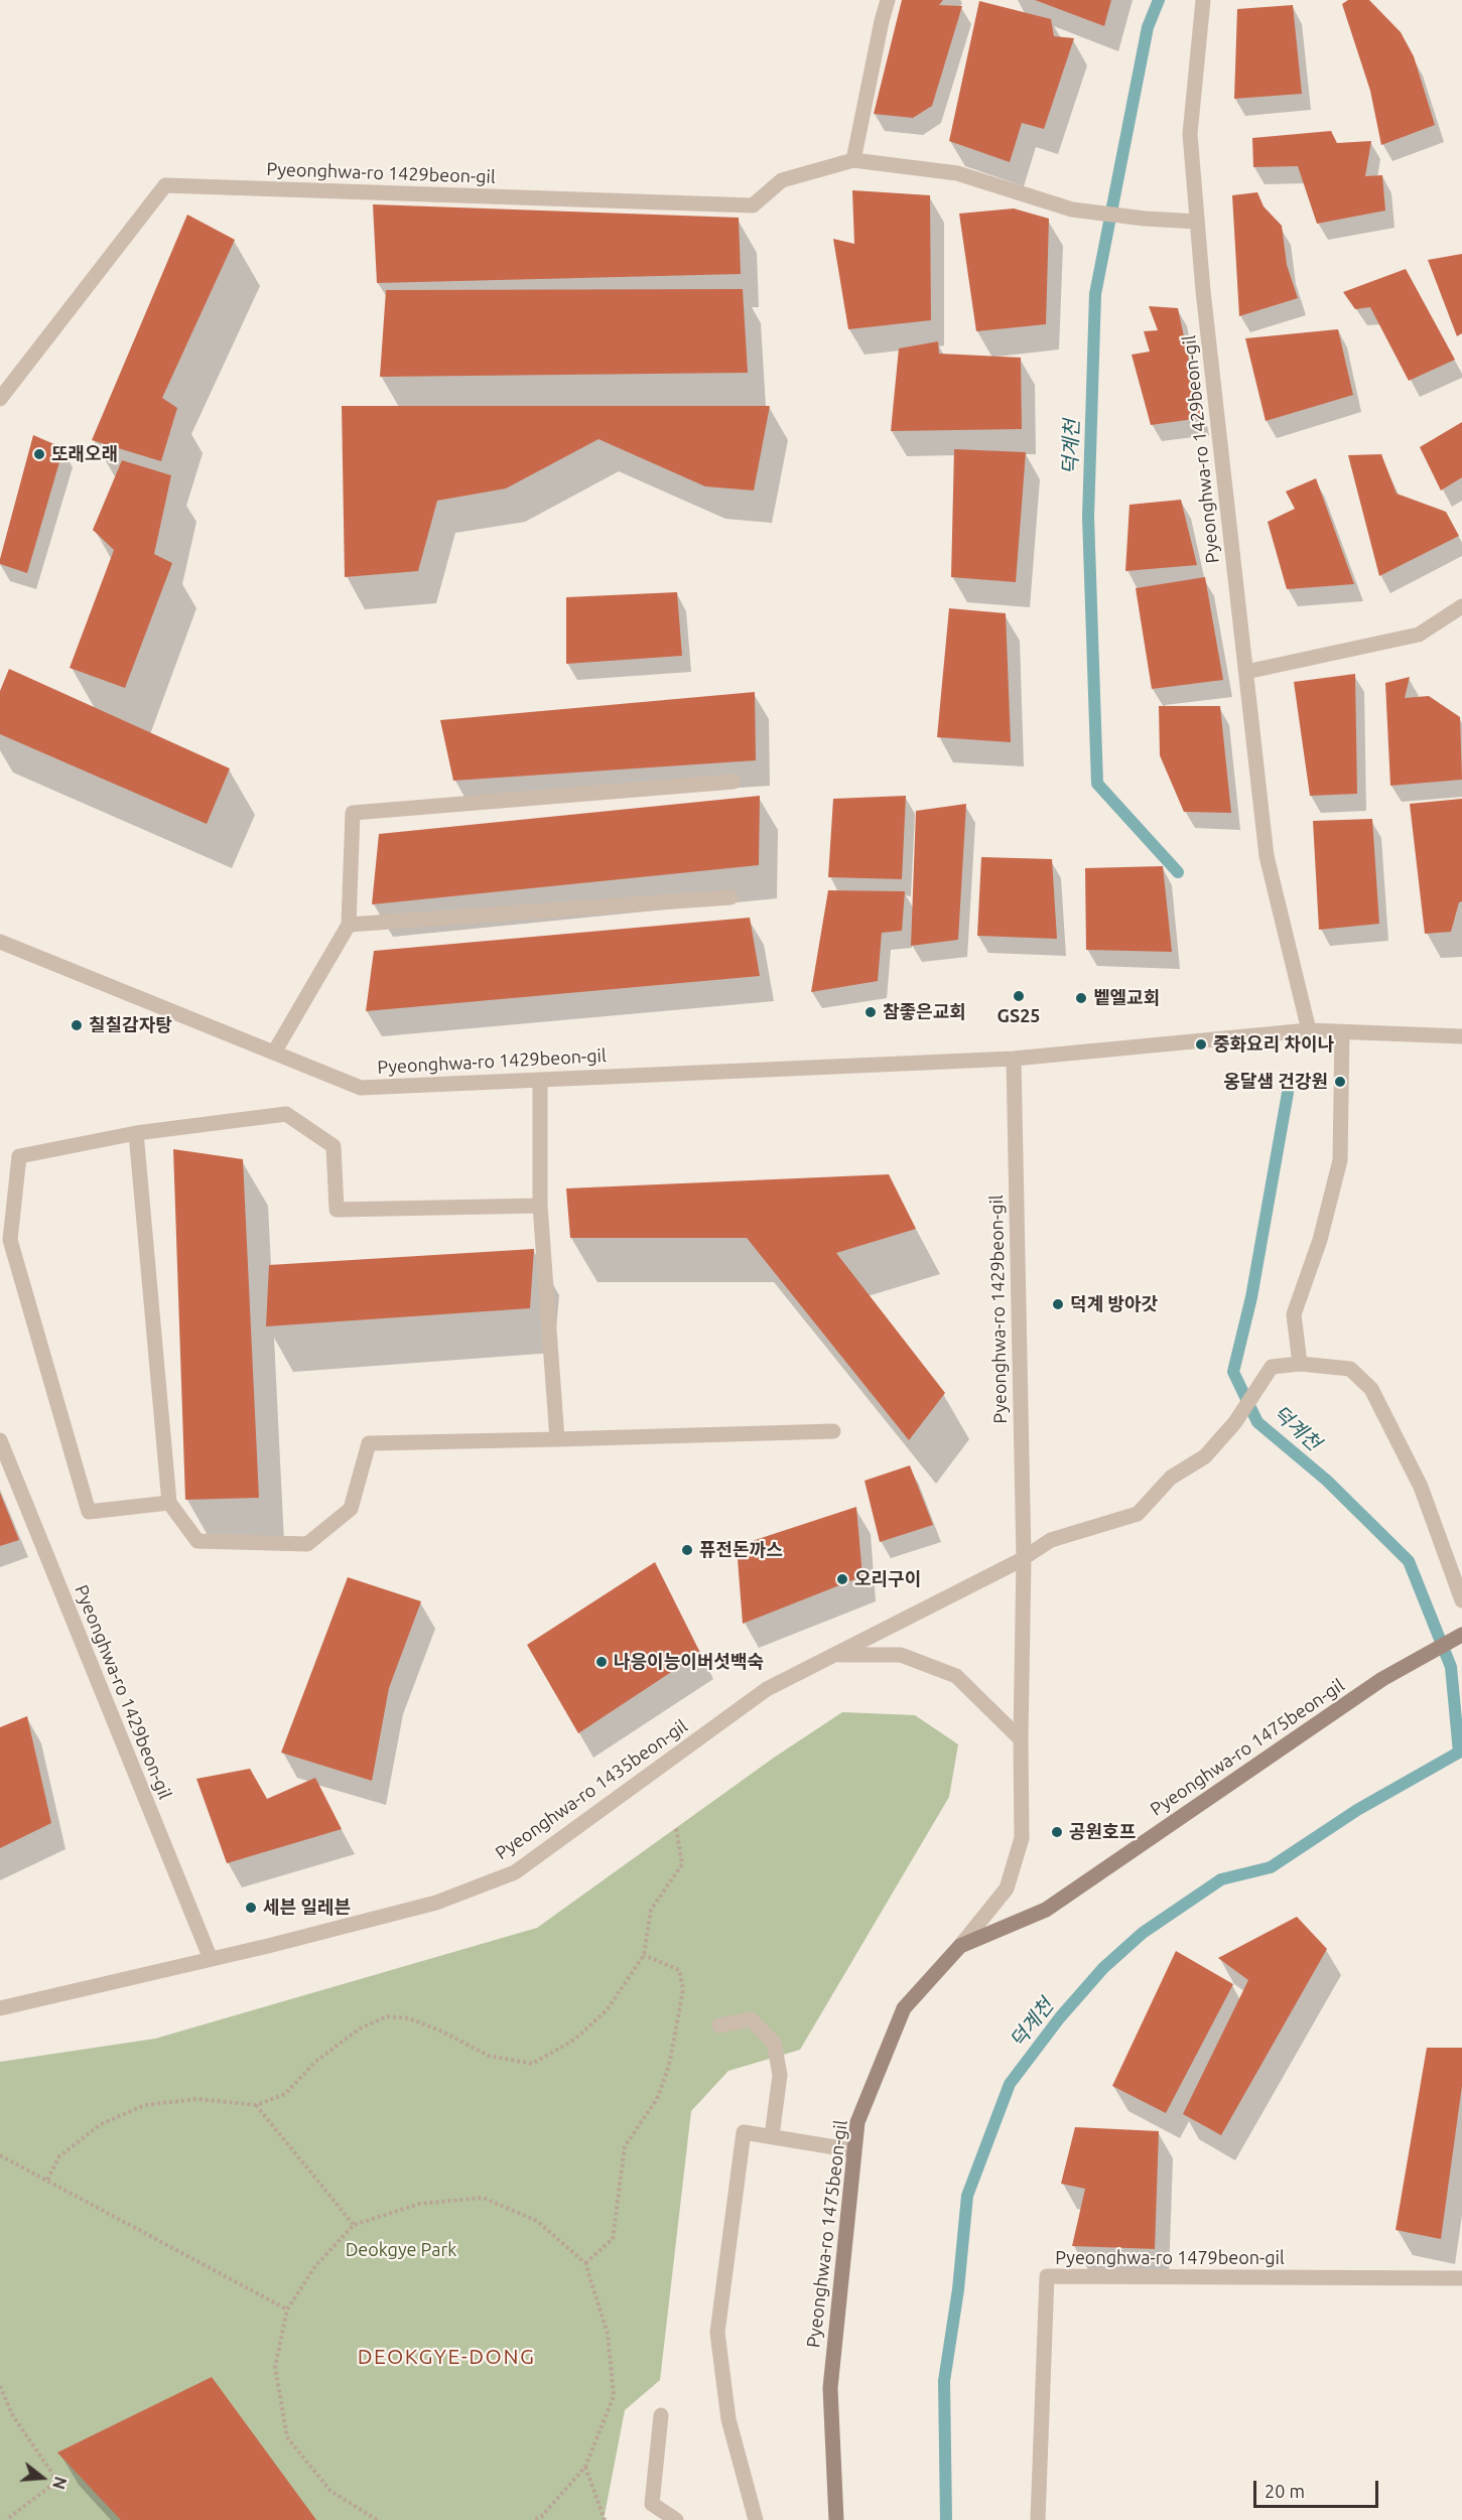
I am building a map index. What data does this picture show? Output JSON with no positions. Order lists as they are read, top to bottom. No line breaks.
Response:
{"streets":{"street":["Pyeonghwa-ro 1429beon-gil","Pyeonghwa-ro 1475beon-gil","Pyeonghwa-ro 1435beon-gil","Pyeonghwa-ro 1479beon-gil"]},"crossings":[["Pyeonghwa-ro 1429beon-gil","Pyeonghwa-ro 1475beon-gil"],["Pyeonghwa-ro 1429beon-gil","Pyeonghwa-ro 1435beon-gil"],["Pyeonghwa-ro 1475beon-gil","Pyeonghwa-ro 1435beon-gil"]],"districts":["DEOKGYE-DONG"],"water":["덕계천"],"parks":["Deokgye Park"],"places":["또래오래","GS25","벹엘교회","참좋은교회","칠칠감자탕","중화요리 차이나","옹달샘 건강원","덕계 방아갓","퓨전돈까스","오리구이","나응이능이버섯백숙","공원호프","세븐 일레븐"],"scale_bar":"20 m","north":"right"}
